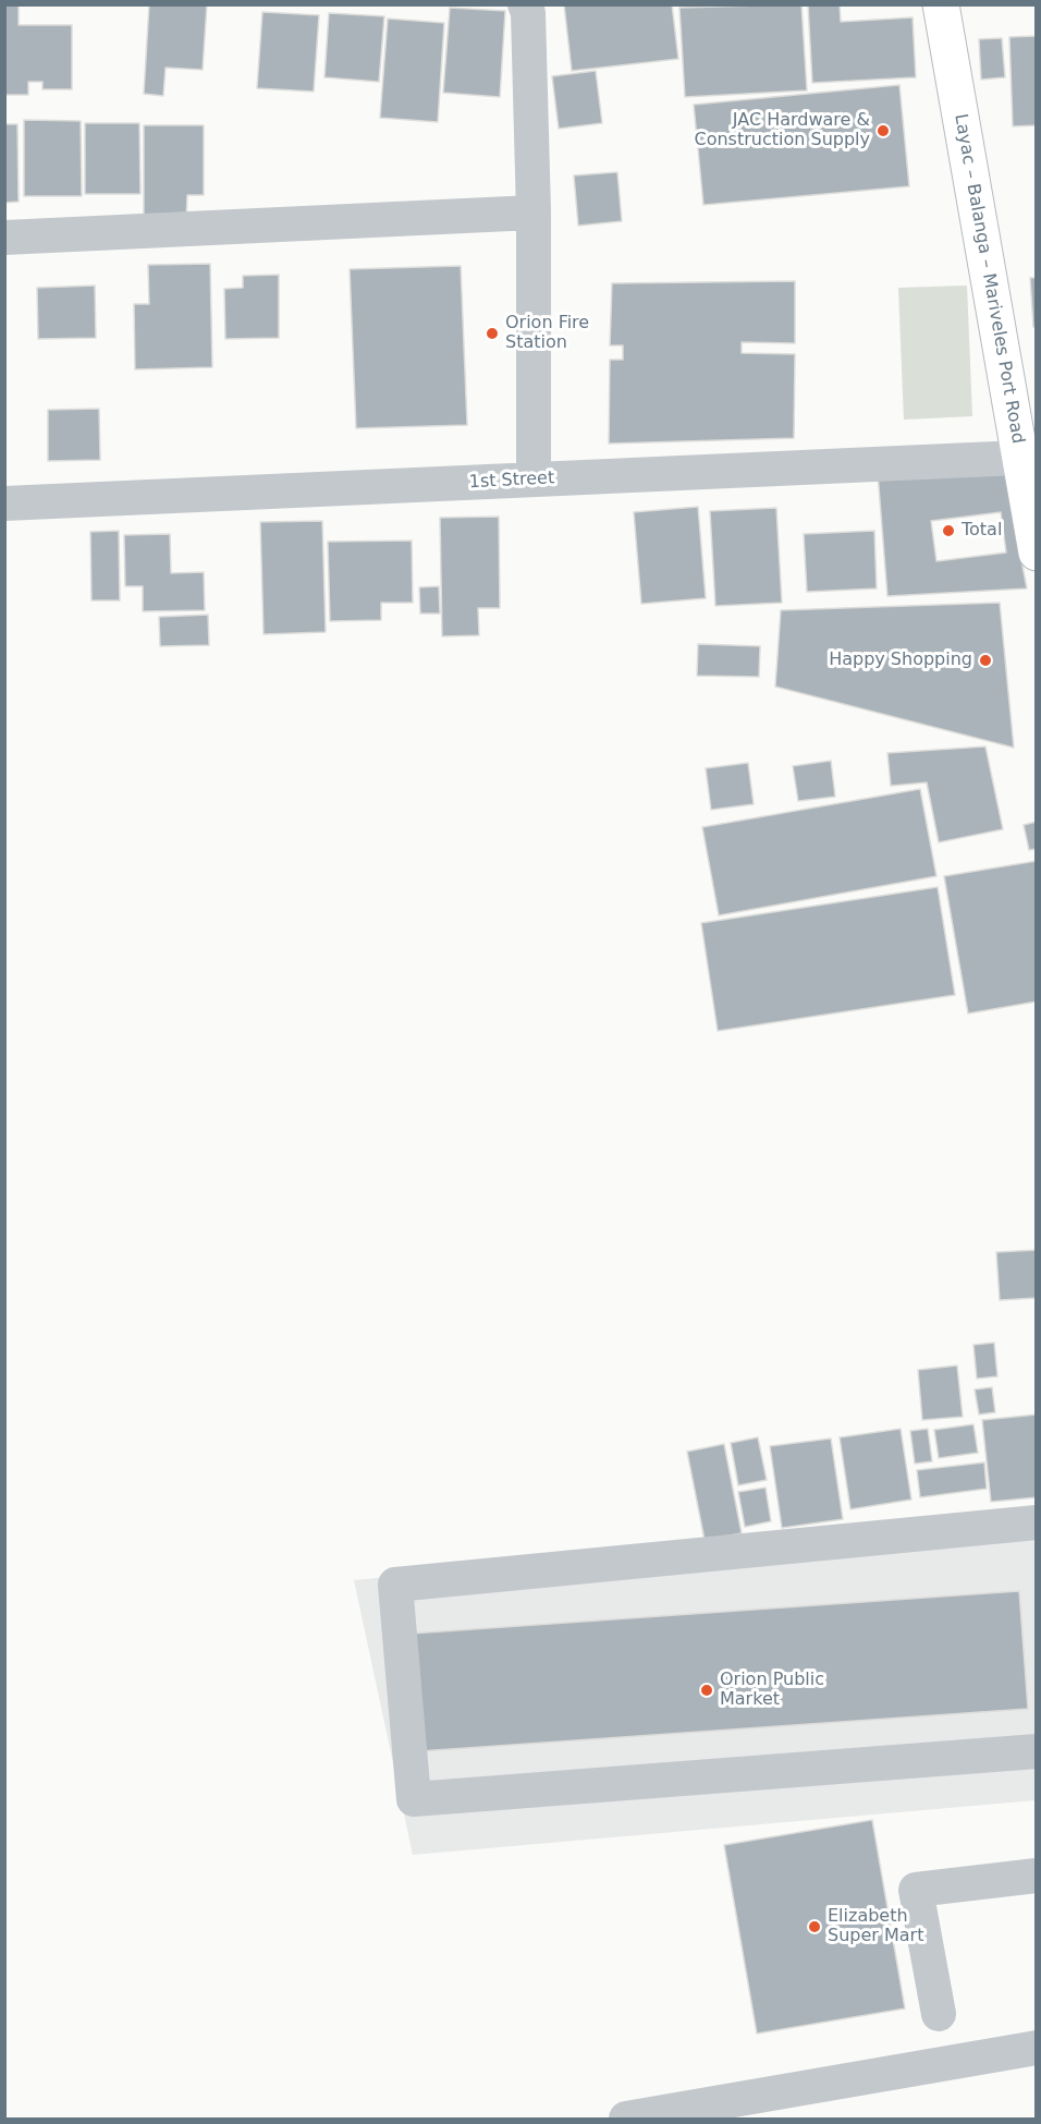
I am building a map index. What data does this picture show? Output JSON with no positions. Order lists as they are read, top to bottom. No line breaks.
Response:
{"streets":{"main road":["Layac – Balanga – Mariveles Port Road"],"street":["1st Street"]},"crossings":[["Layac – Balanga – Mariveles Port Road","1st Street"]],"places":["JAC Hardware & Construction Supply","Orion Fire Station","Total","Happy Shopping","Orion Public Market","Elizabeth Super Mart"]}
